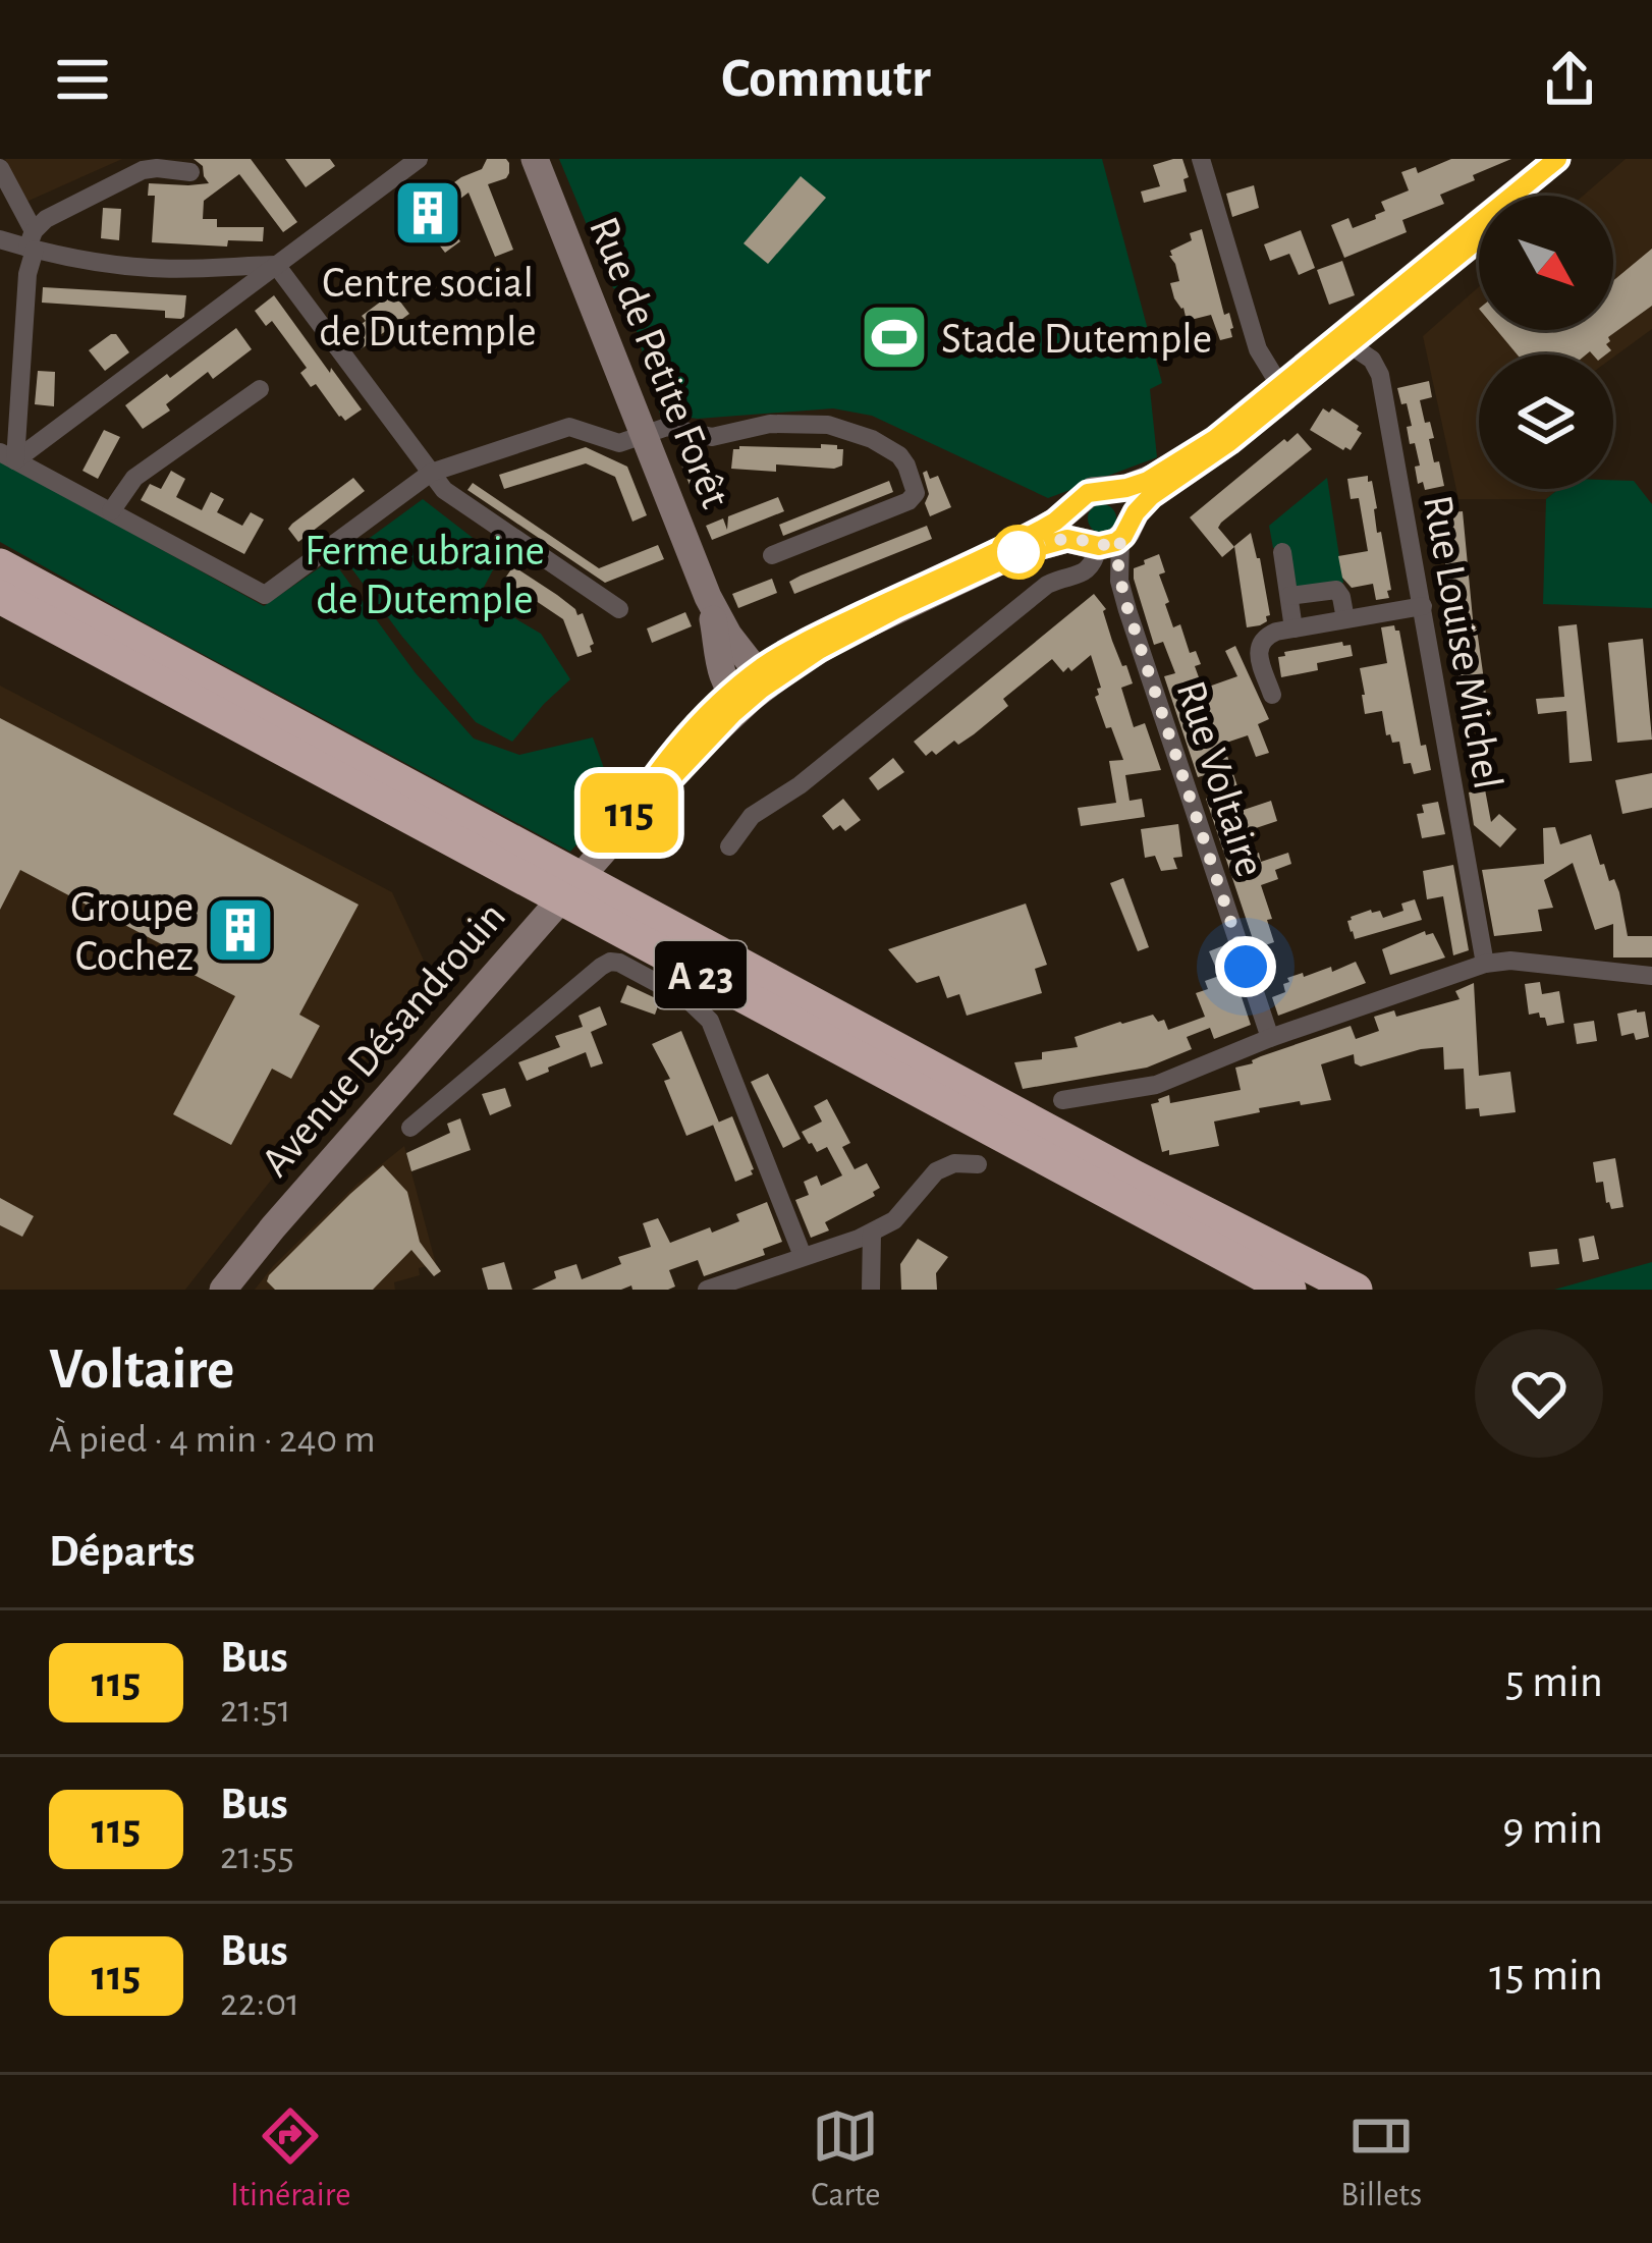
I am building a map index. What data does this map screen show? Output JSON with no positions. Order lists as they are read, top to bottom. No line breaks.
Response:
{"streets":{"highway":["A 23"],"main road":["Rue de Petite Forêt","Avenue Désandrouin"],"street":["Rue Louise Michel","Rue Voltaire"]},"crossings":[["Rue de Petite Forêt","Avenue Désandrouin"],["Rue Voltaire","Avenue Désandrouin"]],"parks":["Ferme ubraine de Dutemple"],"places":{"building":["Centre social de Dutemple","Groupe Cochez"],"sports":["Stade Dutemple"]},"lines":["bus line 115"],"north":"bottom right","page":{"header":"Commutr","on_map":"115","heading":[["Voltaire","À pied · 4 min · 240 m"],"Départs"],"list":[{"mark":"115","name":"Bus","note":"21:51","value":"5 min"},{"mark":"115","name":"Bus","note":"21:55","value":"9 min"},{"mark":"115","name":"Bus","note":"22:01","value":"15 min"}],"tabs":["Itinéraire","Carte","Billets"]}}
